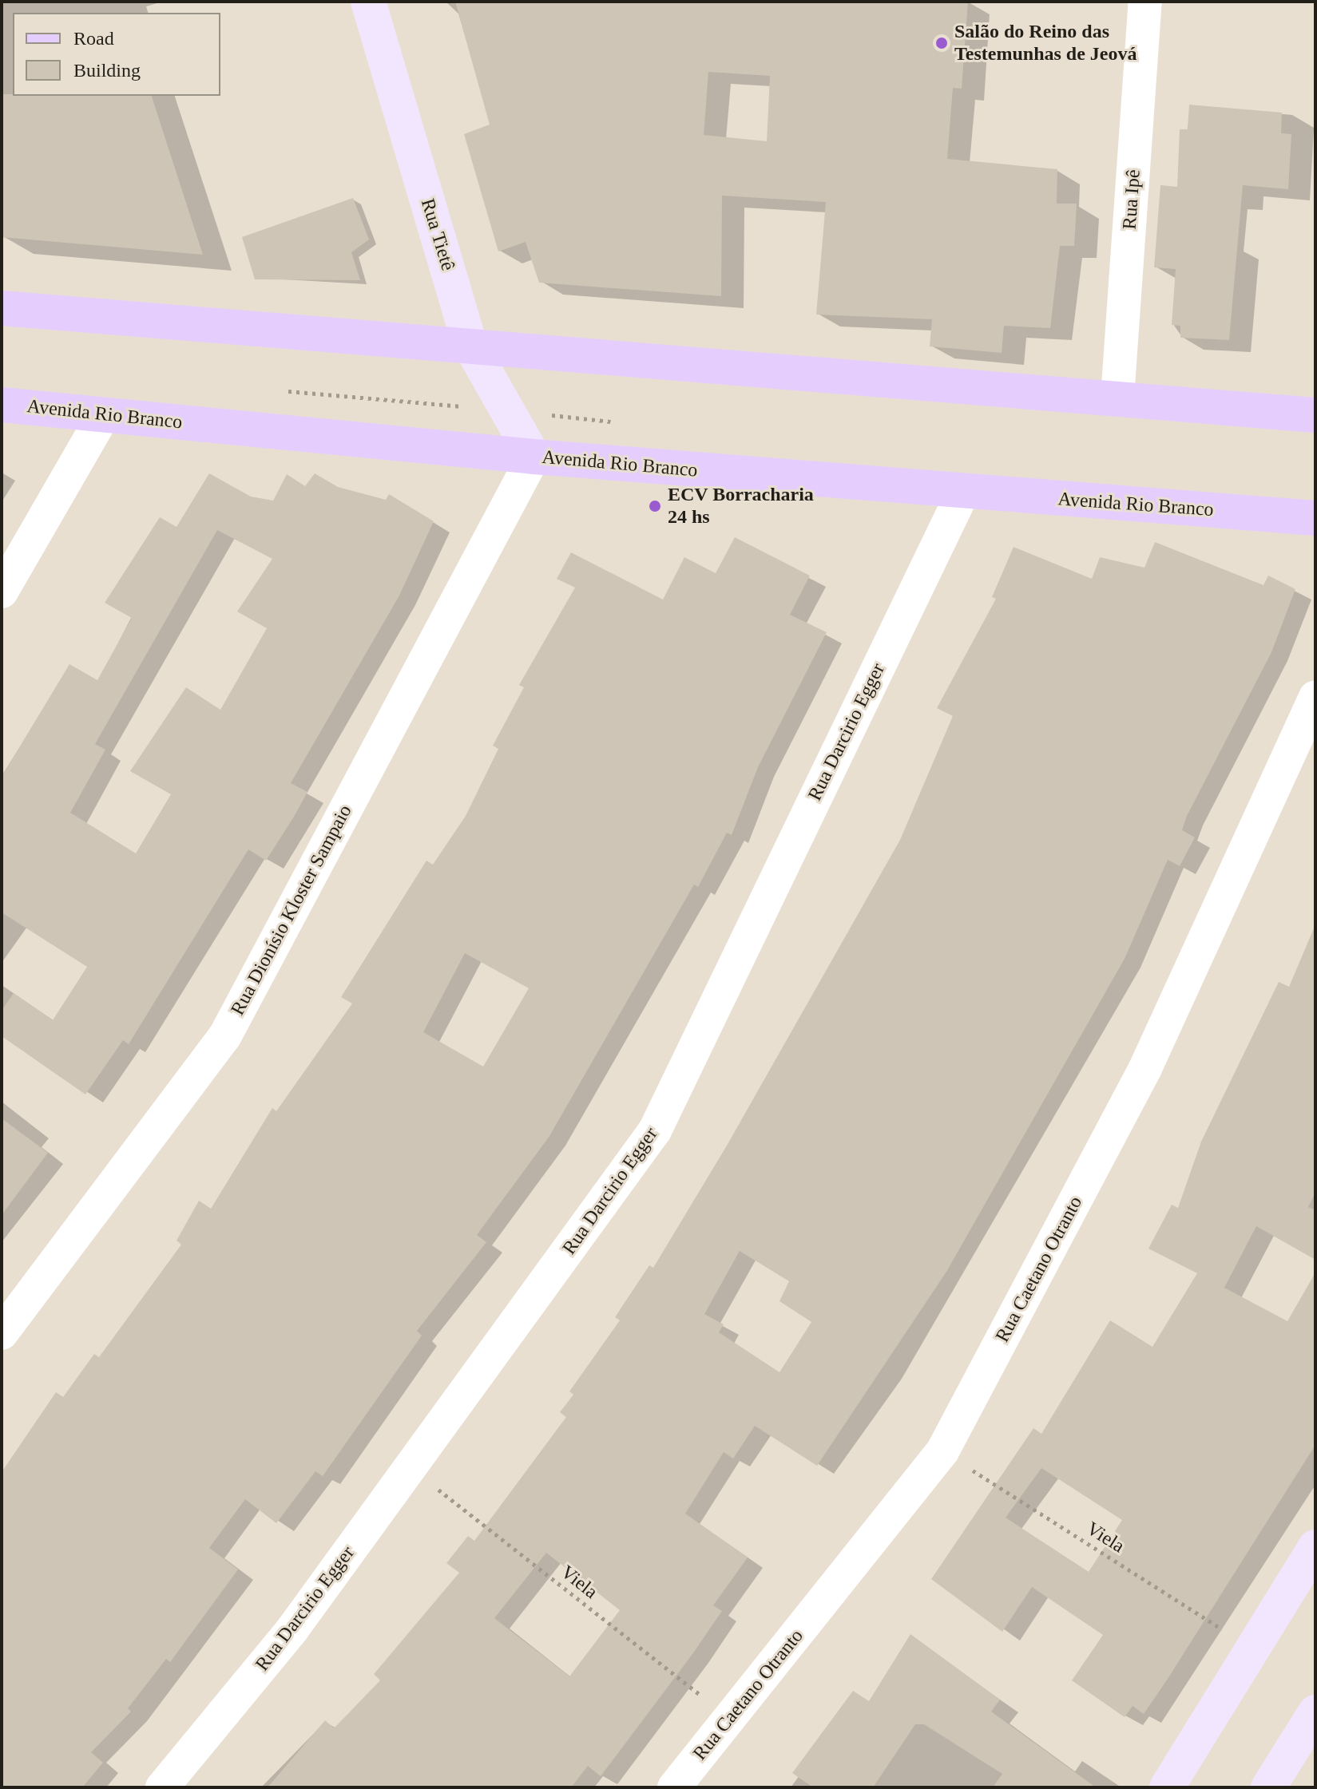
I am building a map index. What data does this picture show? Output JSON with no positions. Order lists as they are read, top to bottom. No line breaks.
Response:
{"streets":{"main road":["Avenida Rio Branco"],"street":["Rua Ipê","Rua Tietê","Rua Darcirio Egger","Rua Dionísio Kloster Sampaio","Rua Caetano Otranto"],"path":["Viela"]},"crossings":[["Rua Tietê","Avenida Rio Branco"],["Rua Tietê","Rua Dionísio Kloster Sampaio"],["Avenida Rio Branco","Rua Darcirio Egger"],["Avenida Rio Branco","Rua Dionísio Kloster Sampaio"],["Rua Darcirio Egger","Viela"],["Rua Caetano Otranto","Viela"]],"places":["Salão do Reino das Testemunhas de Jeová","ECV Borracharia 24 hs"],"legend":["Road","Building"]}
